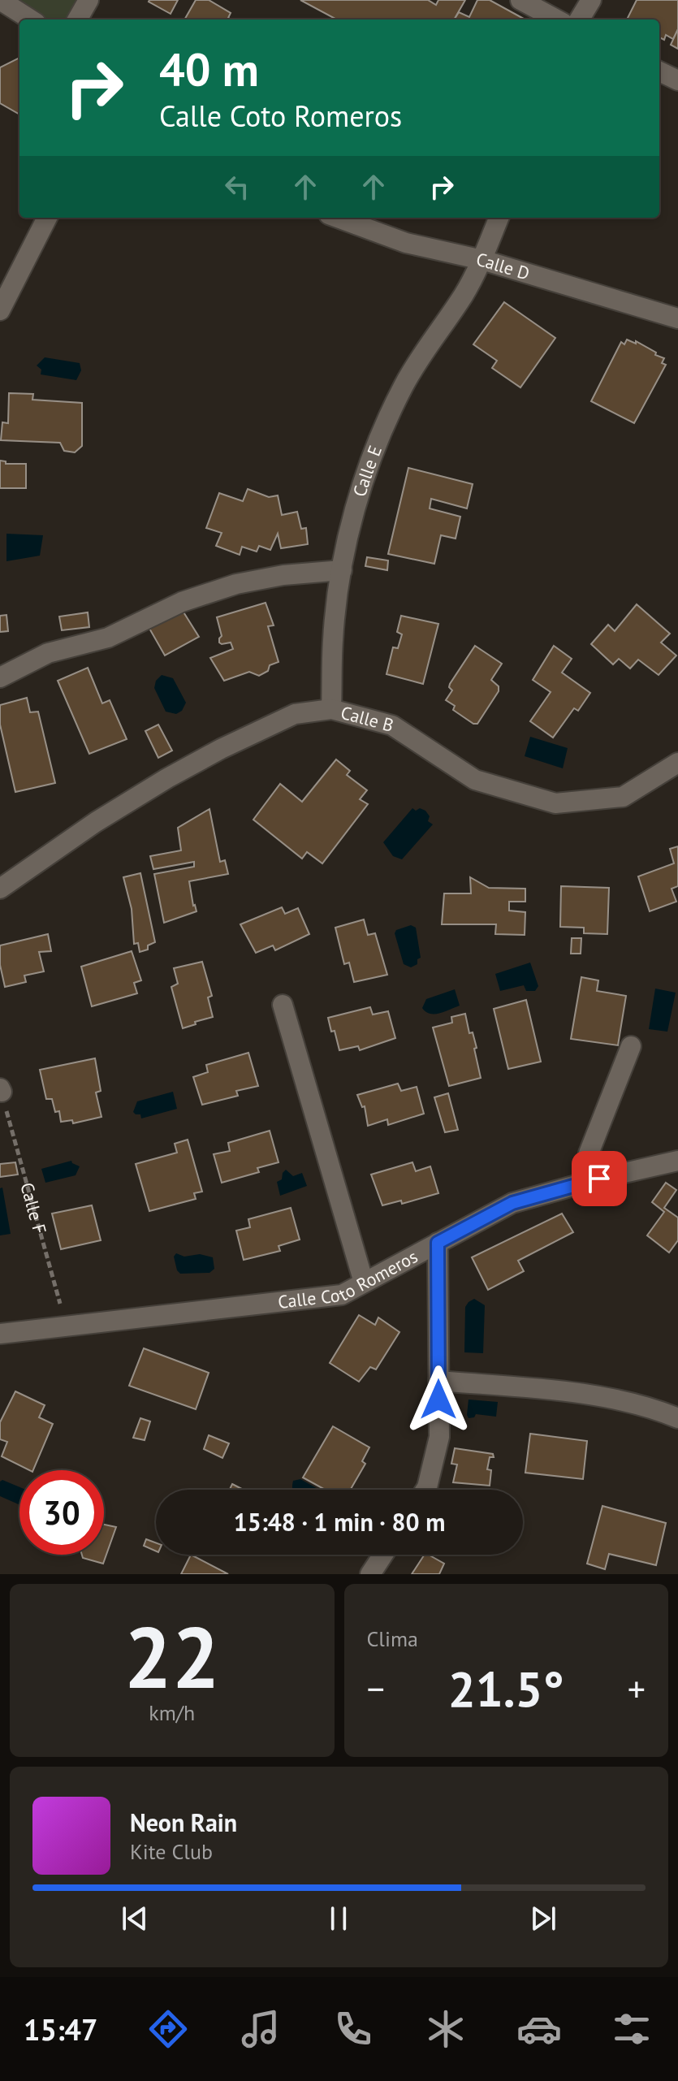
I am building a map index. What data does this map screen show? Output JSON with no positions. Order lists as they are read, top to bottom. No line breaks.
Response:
{"streets":{"street":["Calle D","Calle E","Calle B","Calle Coto Romeros"],"path":["Calle F"]},"crossings":[["Calle D","Calle E"],["Calle E","Calle B"],["Calle F","Calle Coto Romeros"]],"page":{"turn":["40 m","Calle Coto Romeros"],"limit":"30","trip":"15:48 · 1 min · 80 m","tile":[["22","km/h"],"Clima"],"heat":["−","21.5°","+"],"song":["Neon Rain","Kite Club"],"tabs":"15:47"}}
